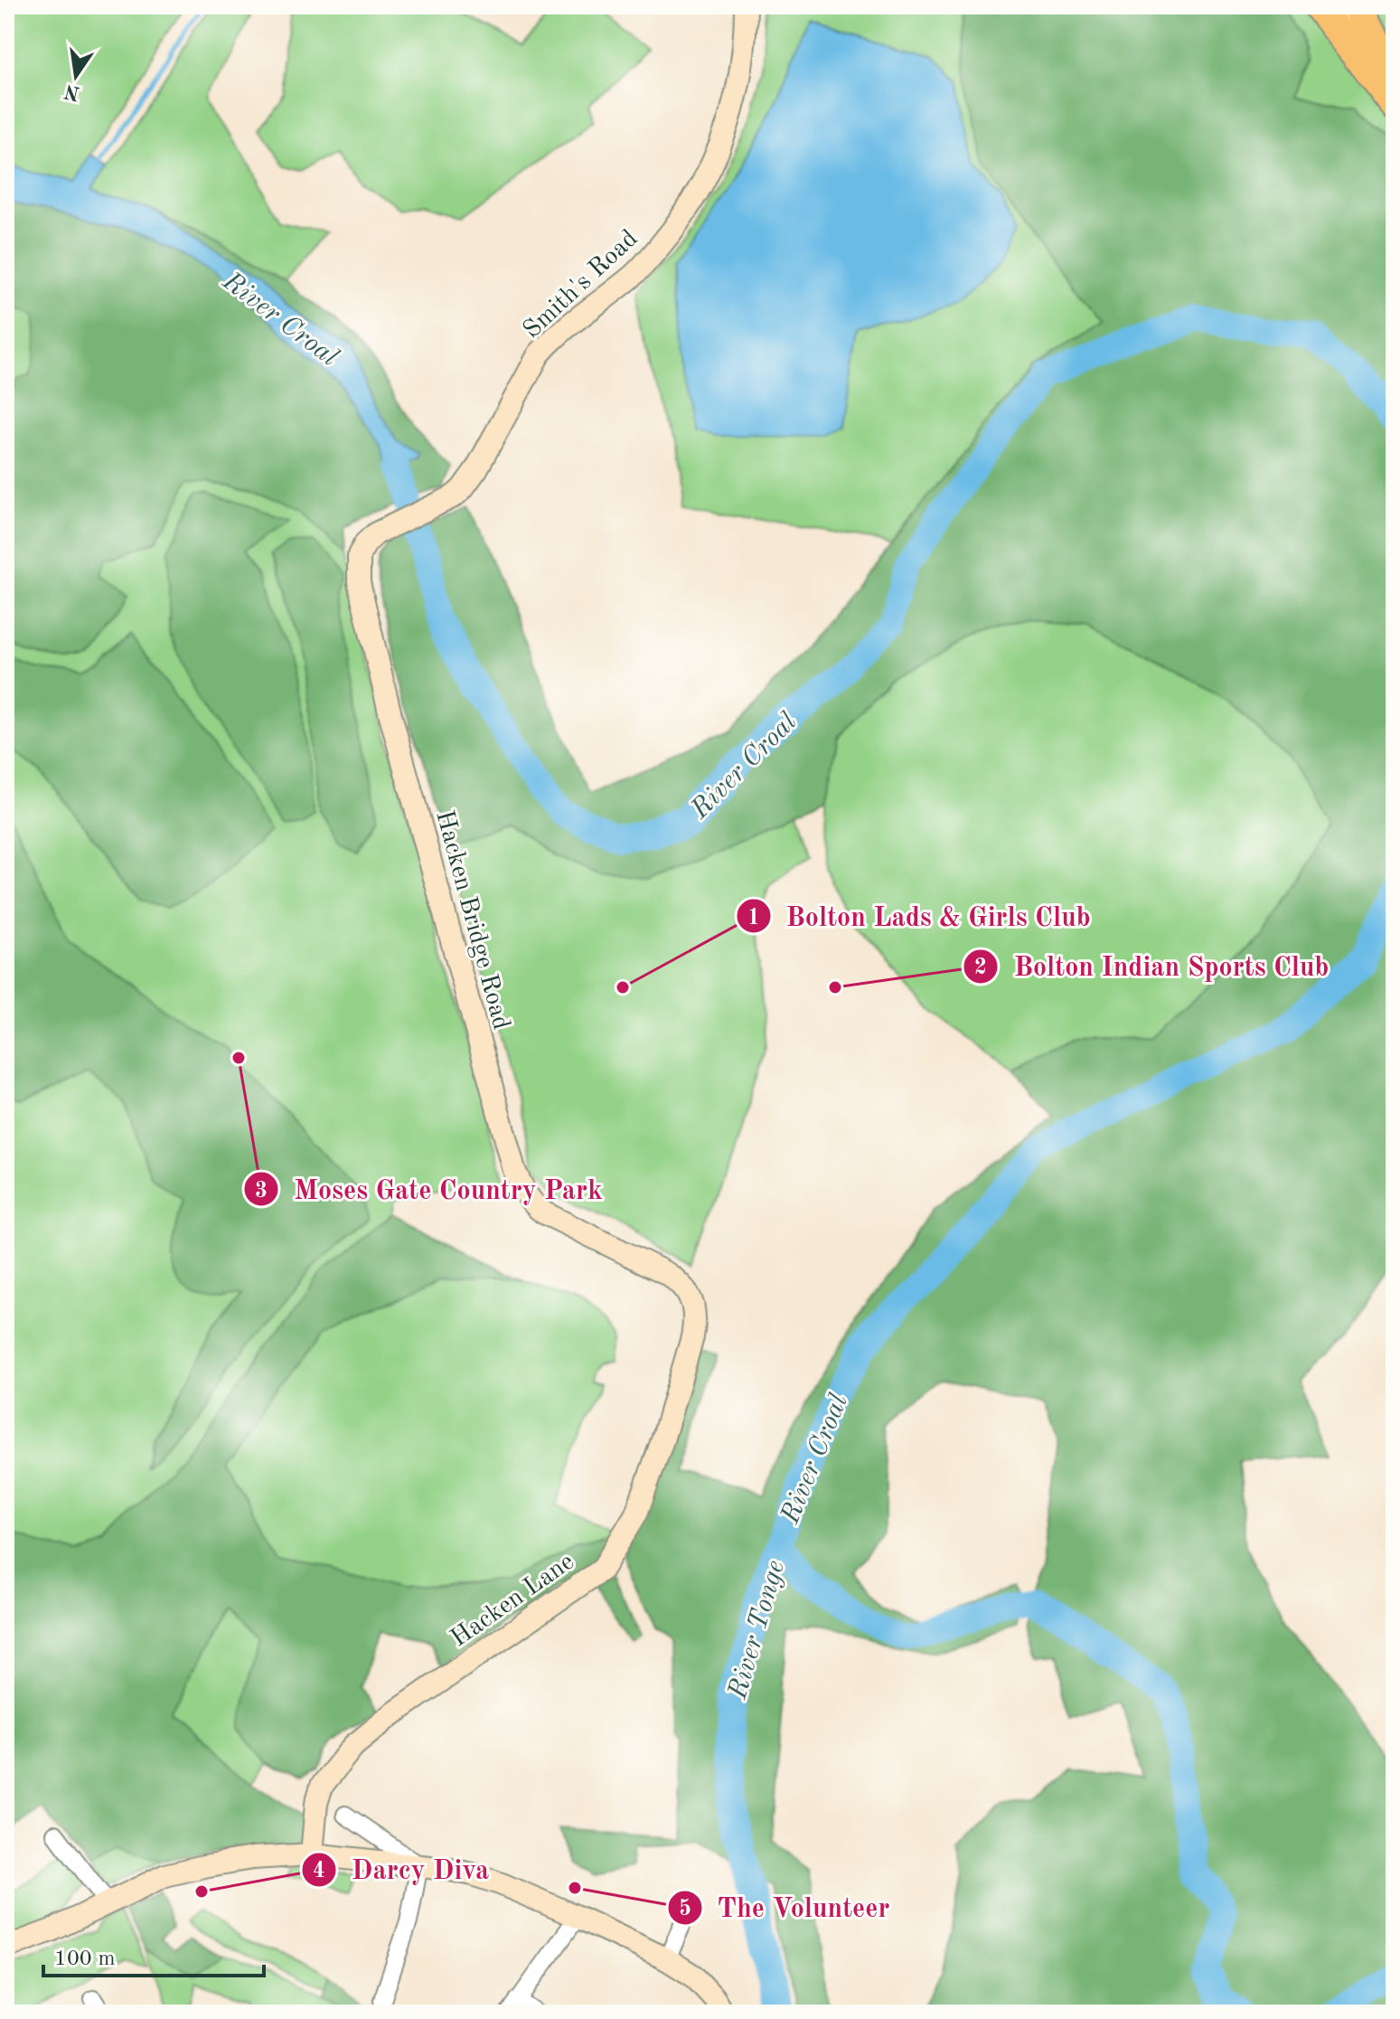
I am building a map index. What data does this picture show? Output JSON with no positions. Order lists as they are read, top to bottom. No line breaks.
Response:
{"streets":{"street":["Smith's Road","Hacken Bridge Road","Hacken Lane"]},"crossings":[["Smith's Road","Hacken Bridge Road"],["Hacken Bridge Road","Hacken Lane"]],"water":["River Croal","River Tonge"],"places":["Bolton Lads & Girls Club","Bolton Indian Sports Club","Moses Gate Country Park","The Volunteer","Darcy Diva"],"scale_bar":"100 m","north":"bottom"}
